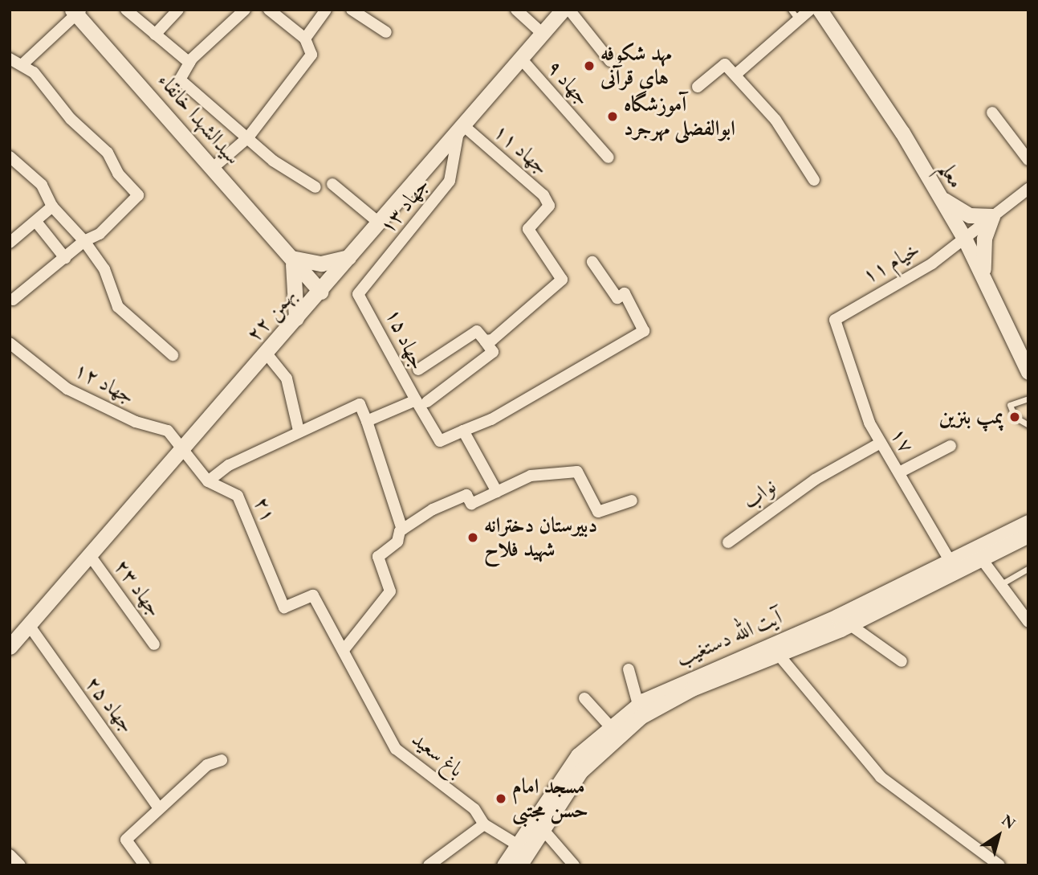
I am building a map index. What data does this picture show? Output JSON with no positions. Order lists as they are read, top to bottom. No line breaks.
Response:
{"streets":{"main road":["سیدالشهدا خانقاء","معلم","۲۲ بهمن","آیت الله دستغیب"],"street":["جهاد ۹","جهاد ۱۱","جهاد ۱۳","خیام ۱۱","جهاد ۱۵","جهاد ۱۲","۱۷","نواب","۲۱","جهاد ۲۳","جهاد ۲۵","باغ سعید"]},"crossings":[["جهاد ۹","۲۲ بهمن"],["سیدالشهدا خانقاء","۲۲ بهمن"],["جهاد ۱۱","جهاد ۱۳"],["جهاد ۱۱","۲۲ بهمن"],["معلم","خیام ۱۱"],["جهاد ۱۳","۲۲ بهمن"],["جهاد ۱۳","جهاد ۱۵"],["خیام ۱۱","۱۷"],["۲۲ بهمن","جهاد ۱۲"],["۲۲ بهمن","۲۱"],["۲۲ بهمن","جهاد ۲۳"],["۲۲ بهمن","جهاد ۲۵"],["جهاد ۱۲","۲۱"],["۱۷","نواب"],["۱۷","آیت الله دستغیب"],["۲۱","باغ سعید"],["آیت الله دستغیب","باغ سعید"]],"places":["مهد شکوفه های قرآنی","آموزشگاه ابوالفضلی مهرجرد","پمپ بنزین","دبیرستان دخترانه شهید فلاح","مسجد امام حسن مجتبی"],"north":"top right"}
